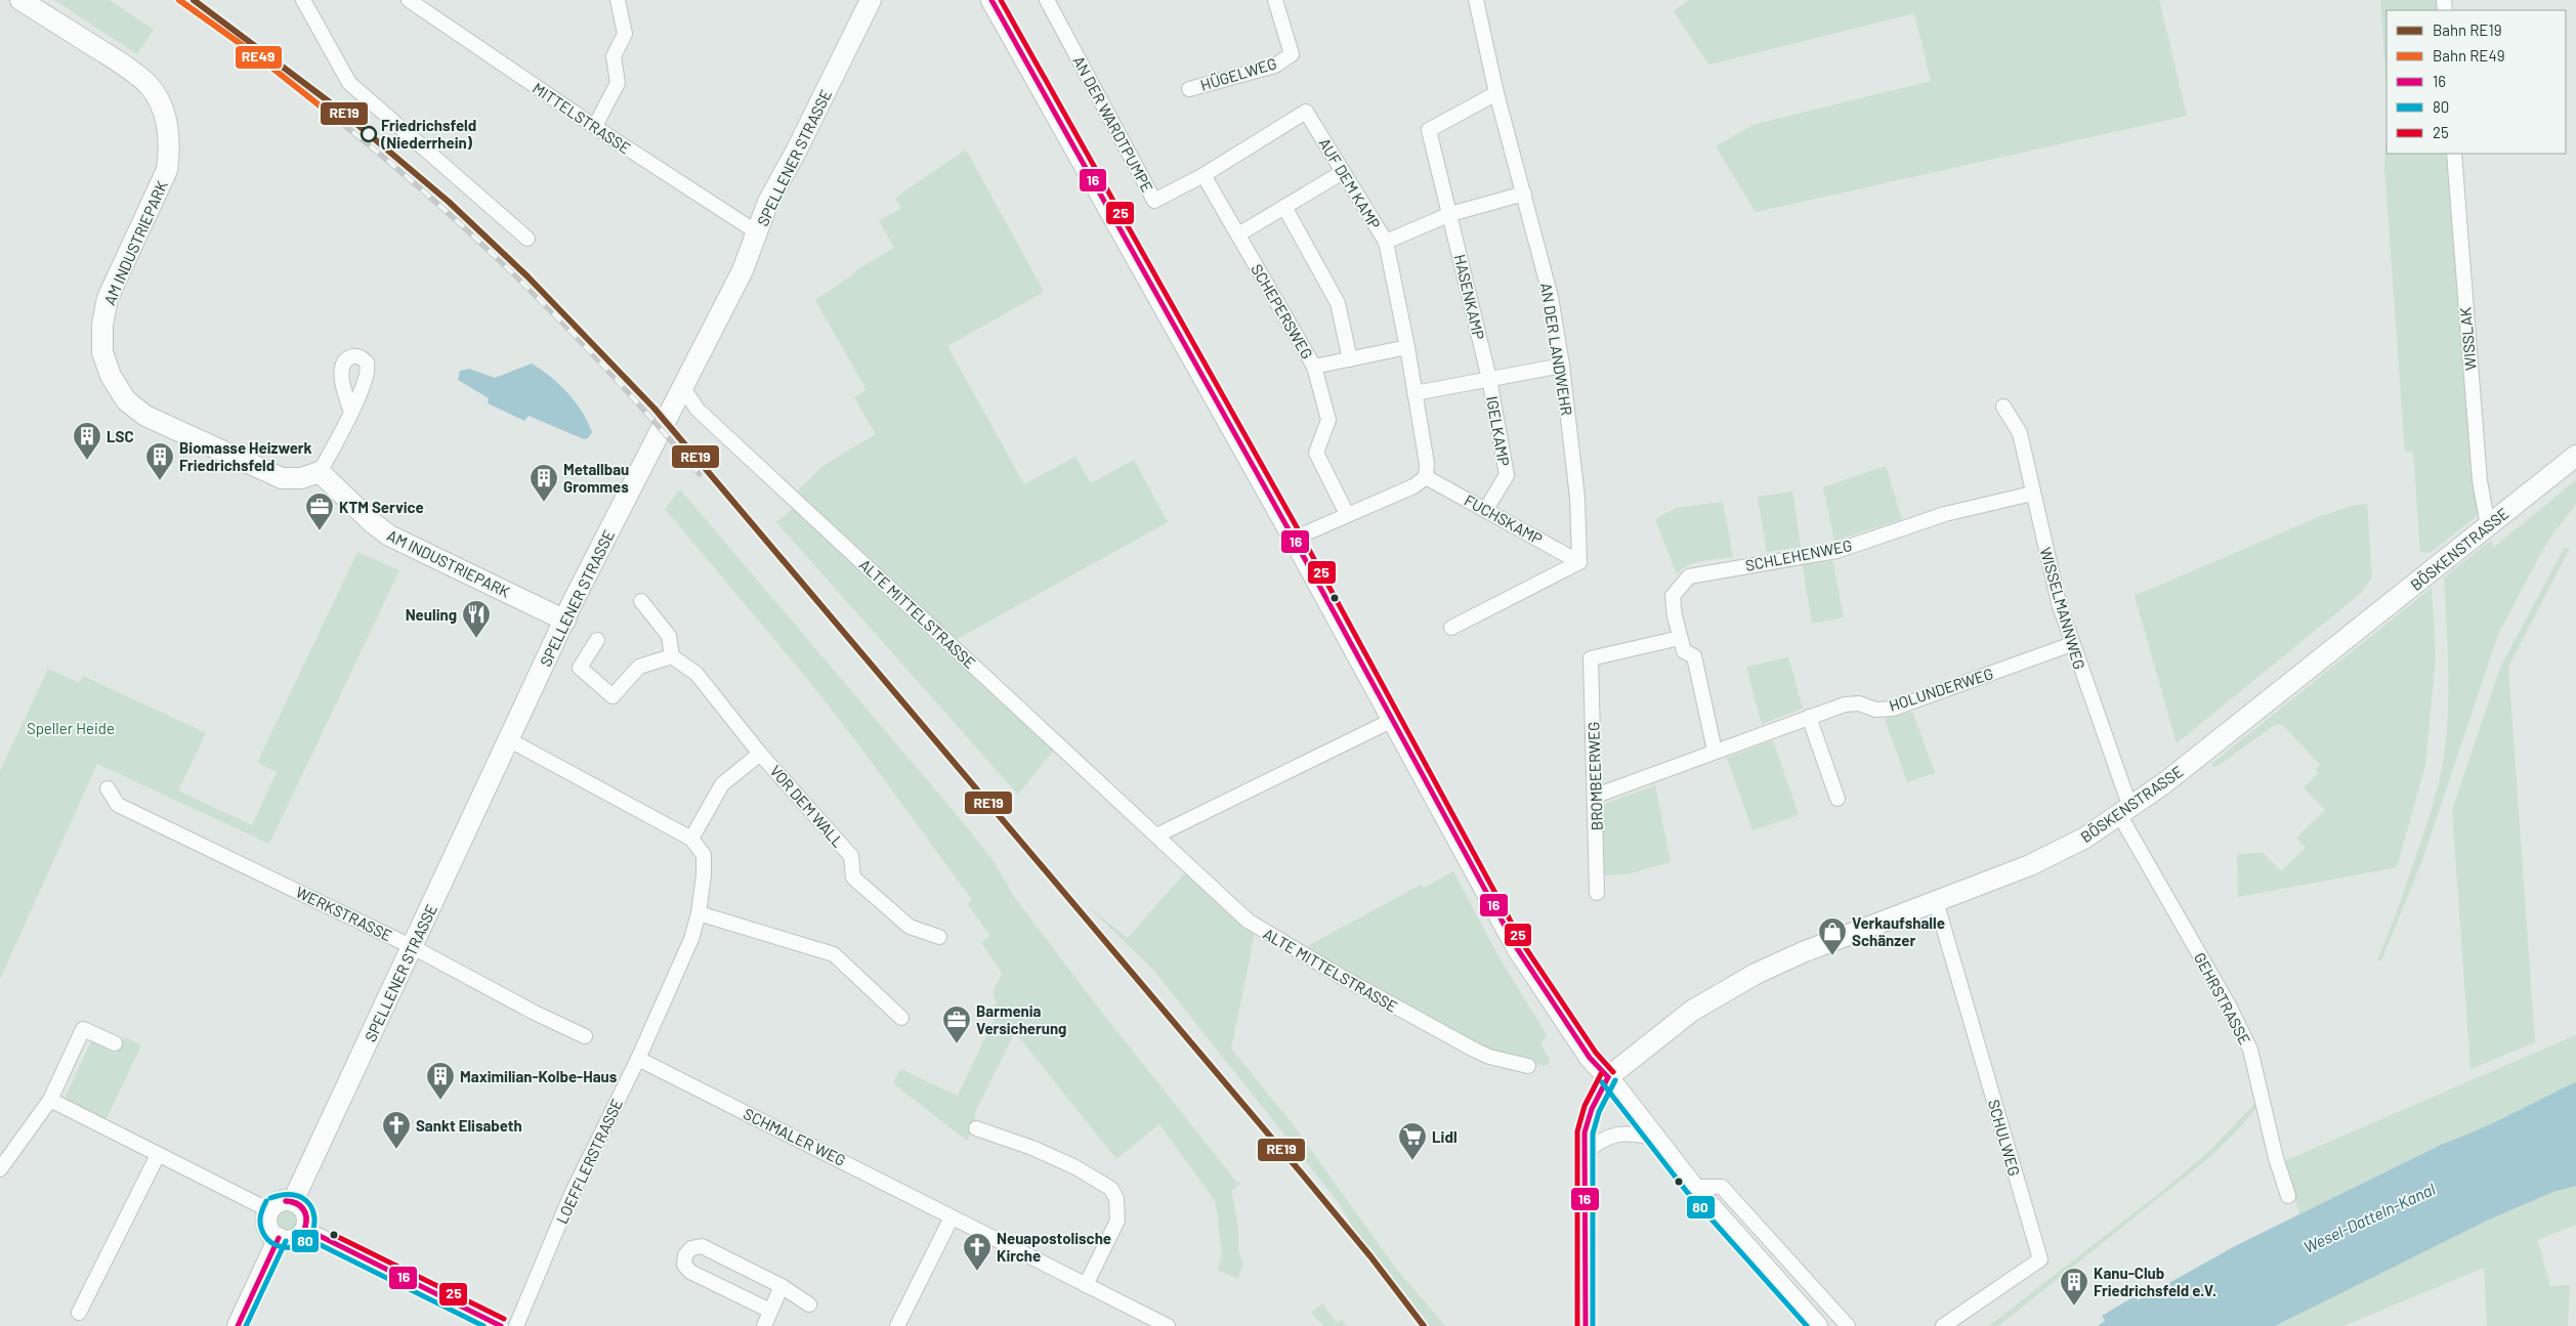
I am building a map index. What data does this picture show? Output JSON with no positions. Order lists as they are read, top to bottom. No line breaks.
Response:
{"streets":{"main road":["SPELLENER STRASSE","AM INDUSTRIEPARK","BÖSKENSTRASSE"],"street":["HÜGELWEG","MITTELSTRASSE","AN DER WARDTPUMPE","AUF DEM KAMP","HASENKAMP","SCHEPERSWEG","WISSLAK","AN DER LANDWEHR","IGELKAMP","FUCHSKAMP","SCHLEHENWEG","WISSELMANNWEG","ALTE MITTELSTRASSE","HOLUNDERWEG","BROMBEERWEG","VOR DEM WALL","WERKSTRASSE","GEHRSTRASSE","SCHMALER WEG","SCHULWEG","LOEFFLERSTRASSE"]},"crossings":[["MITTELSTRASSE","SPELLENER STRASSE"],["AN DER WARDTPUMPE","AUF DEM KAMP"],["AN DER WARDTPUMPE","SCHEPERSWEG"],["SPELLENER STRASSE","AM INDUSTRIEPARK"],["SPELLENER STRASSE","ALTE MITTELSTRASSE"],["SPELLENER STRASSE","WERKSTRASSE"],["AUF DEM KAMP","SCHEPERSWEG"],["AUF DEM KAMP","IGELKAMP"],["AUF DEM KAMP","FUCHSKAMP"],["HASENKAMP","AN DER LANDWEHR"],["HASENKAMP","IGELKAMP"],["WISSLAK","BÖSKENSTRASSE"],["AN DER LANDWEHR","IGELKAMP"],["AN DER LANDWEHR","FUCHSKAMP"],["IGELKAMP","FUCHSKAMP"],["BÖSKENSTRASSE","WISSELMANNWEG"],["BÖSKENSTRASSE","GEHRSTRASSE"],["BÖSKENSTRASSE","SCHULWEG"],["SCHLEHENWEG","WISSELMANNWEG"],["SCHLEHENWEG","HOLUNDERWEG"],["SCHLEHENWEG","BROMBEERWEG"],["WISSELMANNWEG","HOLUNDERWEG"],["WISSELMANNWEG","GEHRSTRASSE"],["HOLUNDERWEG","BROMBEERWEG"],["VOR DEM WALL","LOEFFLERSTRASSE"],["SCHMALER WEG","LOEFFLERSTRASSE"]],"water":["Wesel-Datteln-Kanal"],"parks":["Speller Heide"],"places":{"other":["Friedrichsfeld (Niederrhein)"],"building":["LSC","Biomasse Heizwerk Friedrichsfeld","Metallbau Grommes","Maximilian-Kolbe-Haus","Kanu-Club Friedrichsfeld e.V."],"office":["KTM Service","Barmenia Versicherung"],"restaurant":["Neuling"],"shop":["Verkaufshalle Schänzer"],"church":["Sankt Elisabeth","Neuapostolische Kirche"],"supermarket":["Lidl"]},"lines":["rail line RE19","rail line RE49","transit line 16","transit line 25","transit line 80"],"legend":["Bahn RE19","Bahn RE49","16","80","25"]}
